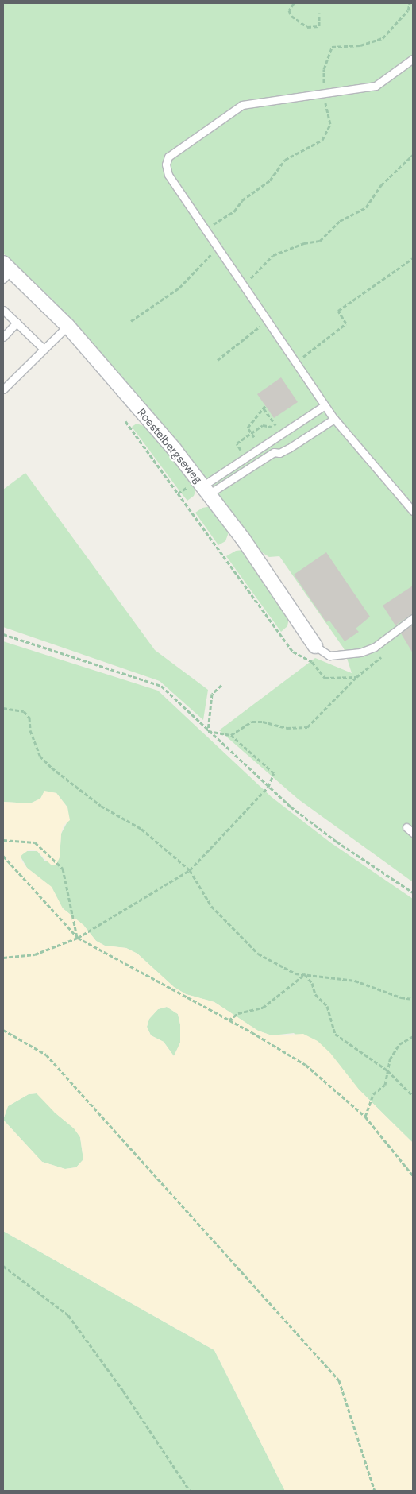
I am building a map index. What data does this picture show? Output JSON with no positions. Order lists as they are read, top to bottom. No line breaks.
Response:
{"streets":{"street":["Roestelbergseweg"]}}
